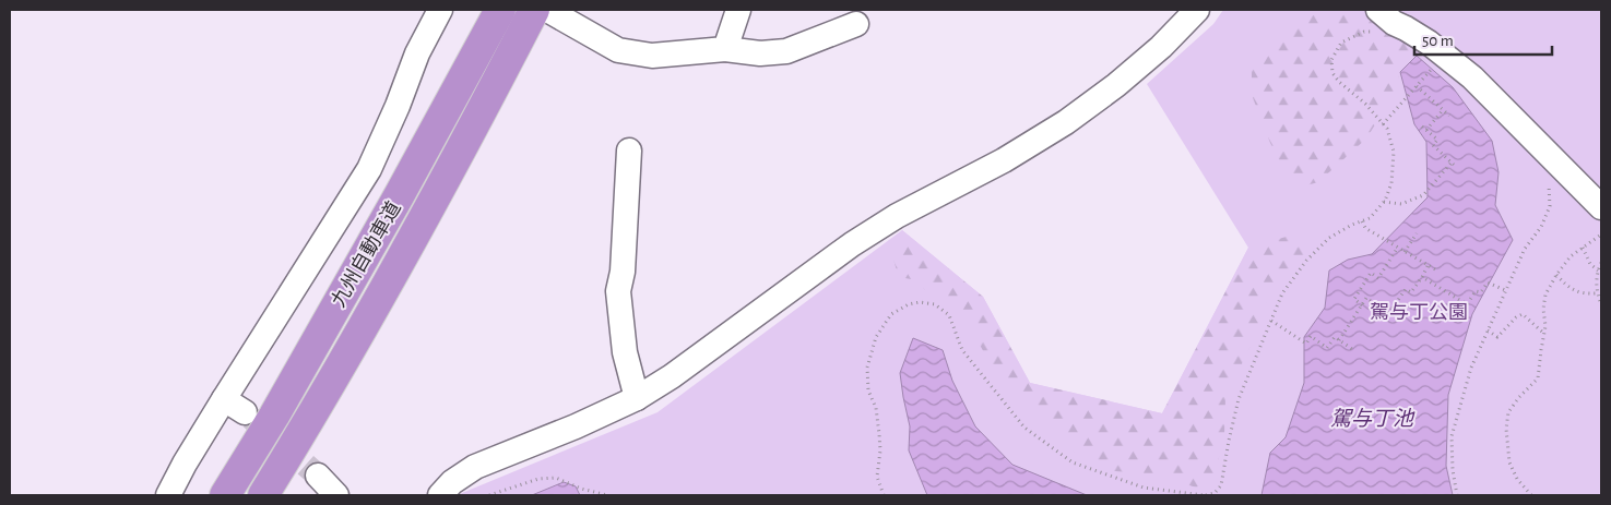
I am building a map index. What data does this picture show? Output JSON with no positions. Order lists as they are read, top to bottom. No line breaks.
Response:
{"streets":{"highway":["九州自動車道"]},"water":["駕与丁池"],"parks":["駕与丁公園"],"scale_bar":"50 m"}
